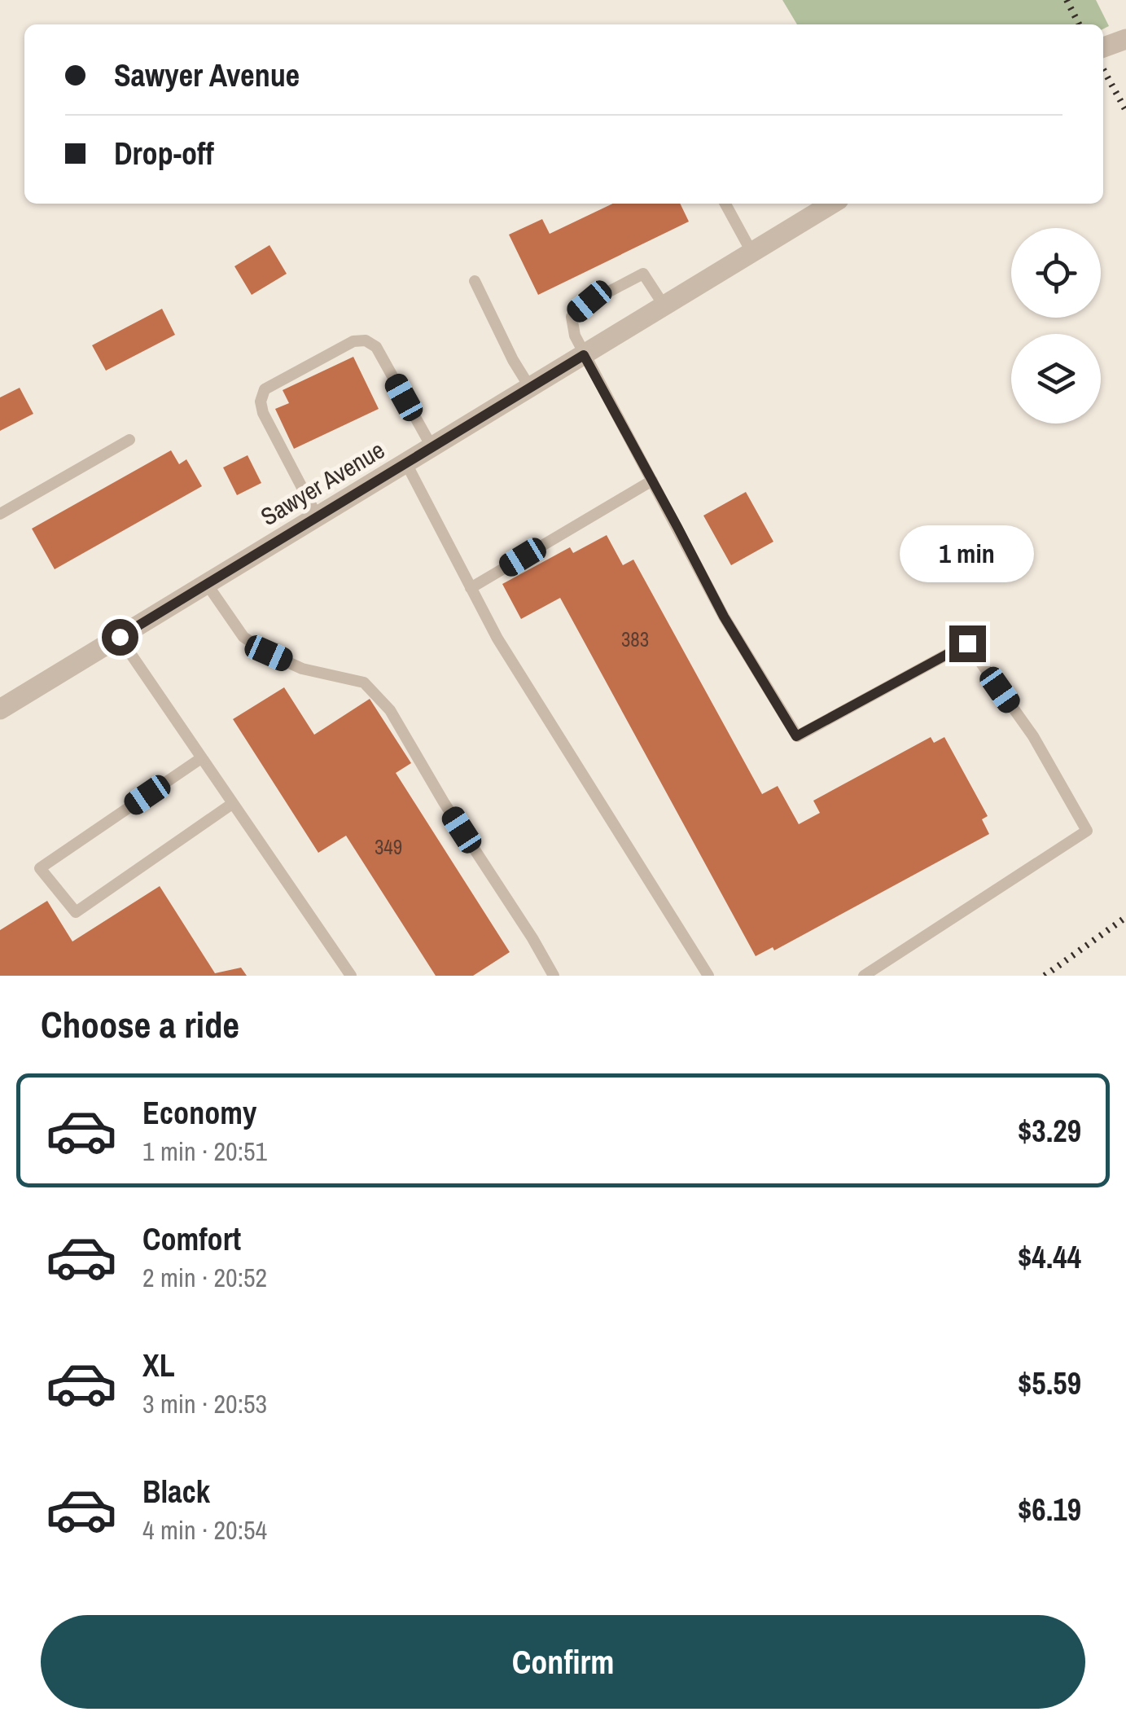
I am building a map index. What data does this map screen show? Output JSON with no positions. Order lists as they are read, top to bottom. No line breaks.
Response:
{"streets":{"street":["Sawyer Avenue"]},"house_numbers":["383","349"],"page":{"banner":["Sawyer Avenue","Drop-off"],"bubble":"1 min","heading":"Choose a ride","list":[{"name":"Economy","note":"1 min · 20:51","value":"$3.29"},{"name":"Comfort","note":"2 min · 20:52","value":"$4.44"},{"name":"XL","note":"3 min · 20:53","value":"$5.59"},{"name":"Black","note":"4 min · 20:54","value":"$6.19"}],"buttons":"Confirm"}}
